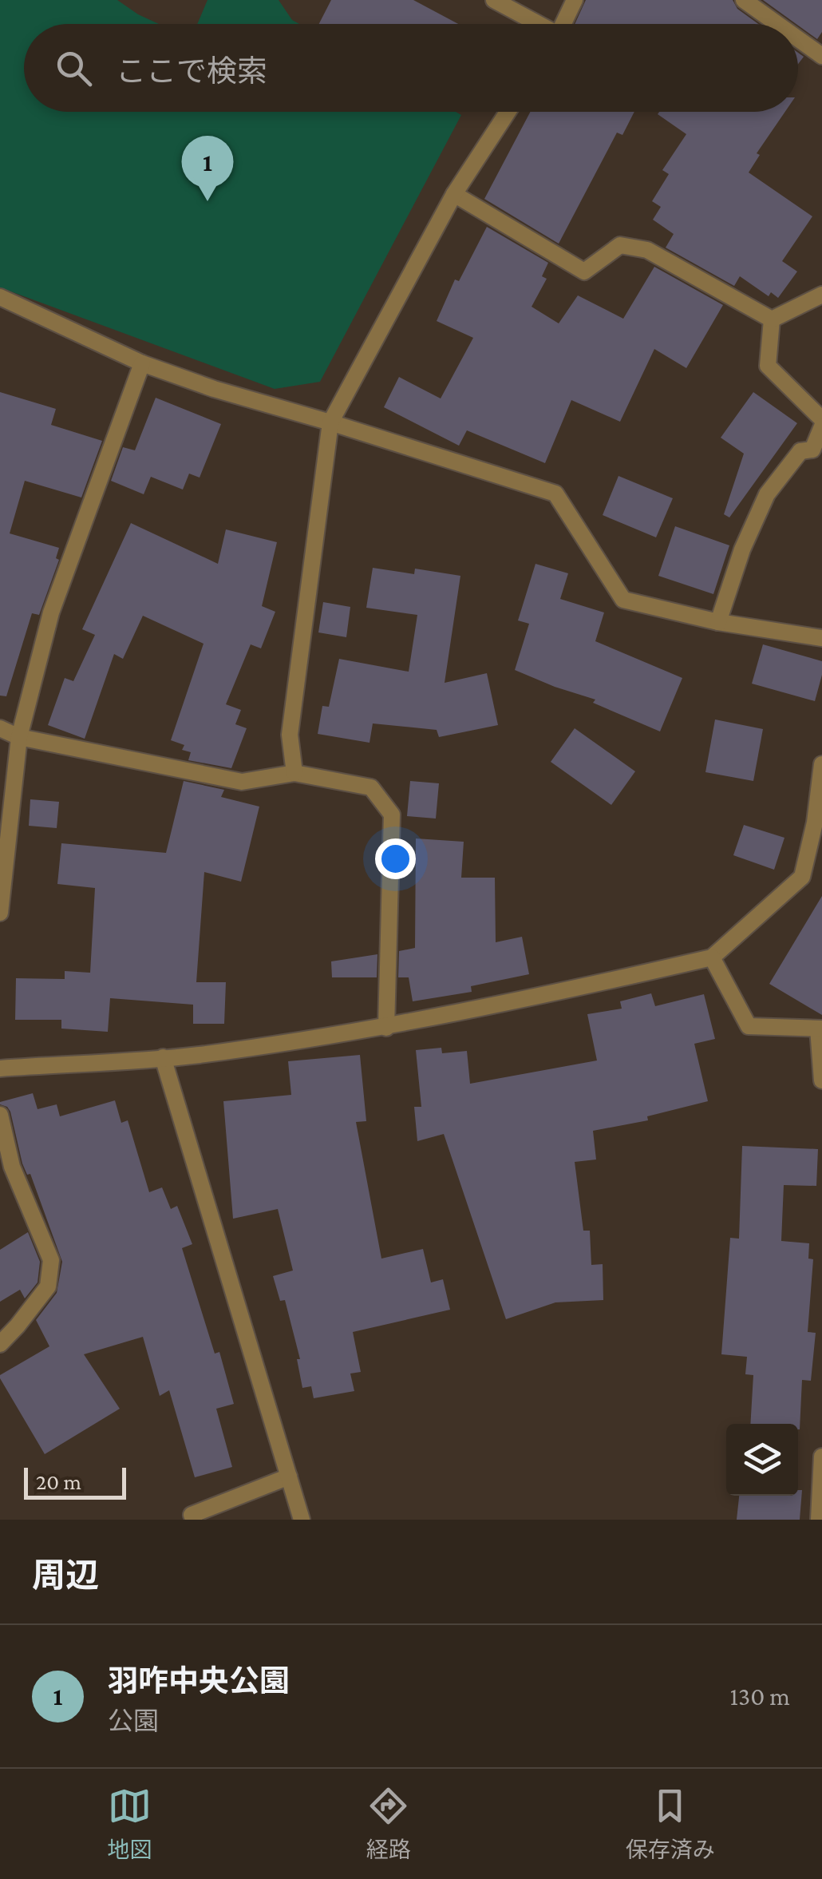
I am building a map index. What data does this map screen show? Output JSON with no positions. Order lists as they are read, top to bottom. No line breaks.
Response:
{"scale_bar":"20 m","page":{"search":"ここで検索","pins":"1","scale":"20 m","heading":"周辺","list":[{"mark":"1","name":"羽咋中央公園","note":"公園","value":"130 m"}],"nav":["地図","経路","保存済み"]}}
